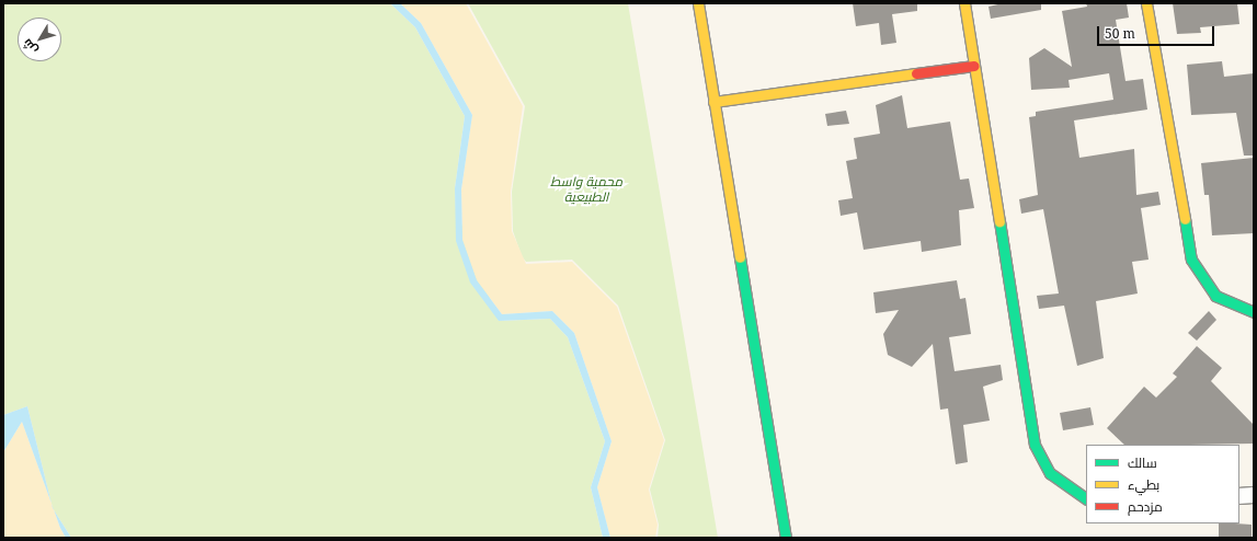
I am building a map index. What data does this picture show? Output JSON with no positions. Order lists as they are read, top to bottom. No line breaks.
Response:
{"parks":["محمية واسط الطبيعية"],"legend":["سالك","بطيء","مزدحم"],"scale_bar":"50 m","north":"bottom left"}
